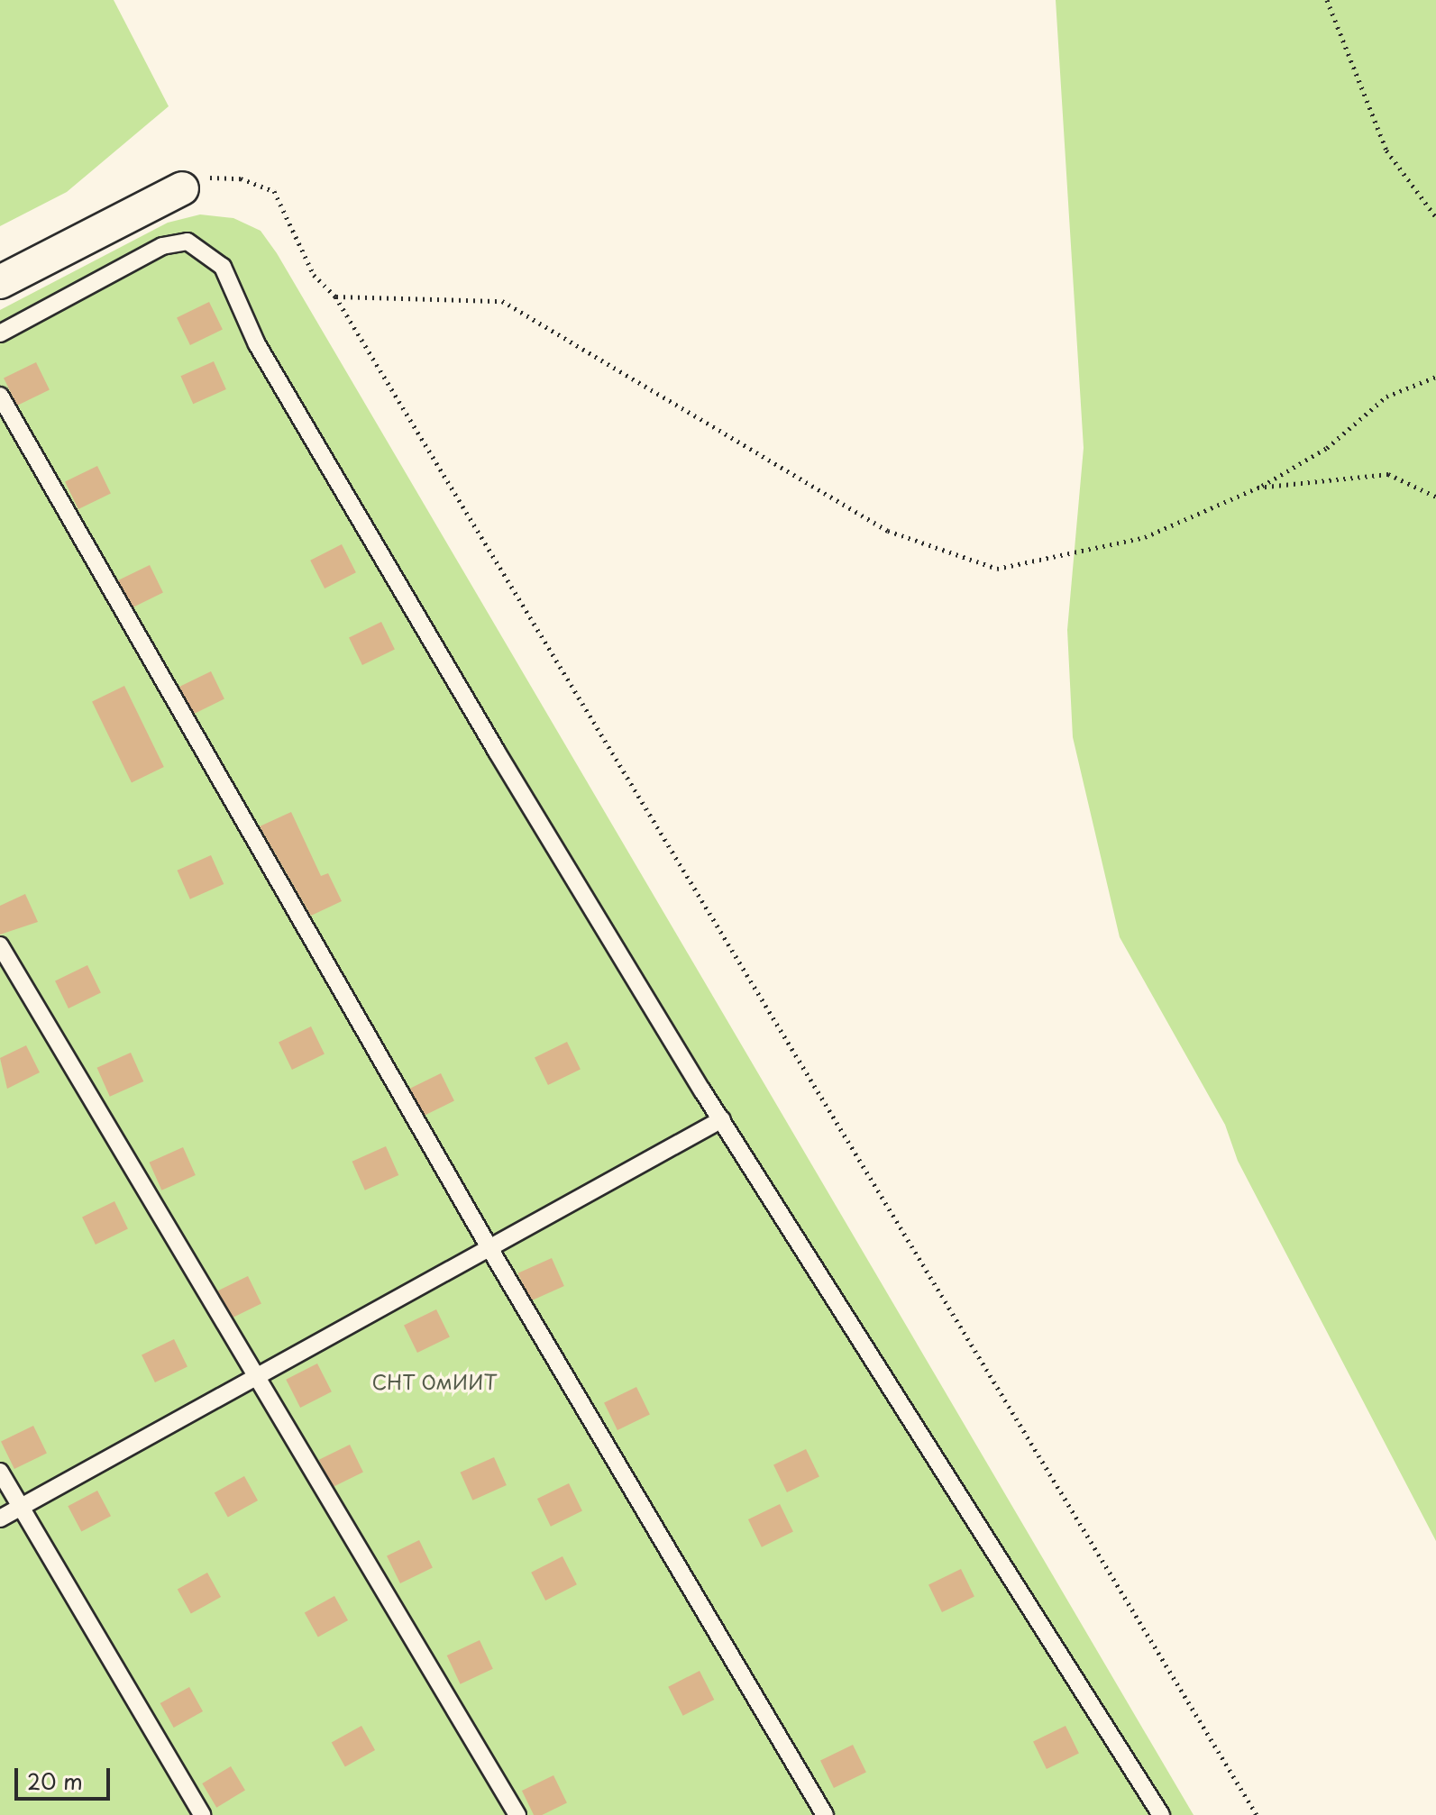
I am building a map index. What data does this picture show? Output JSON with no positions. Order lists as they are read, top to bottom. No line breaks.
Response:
{"parks":["СНТ ОмИИТ"],"scale_bar":"20 m"}
